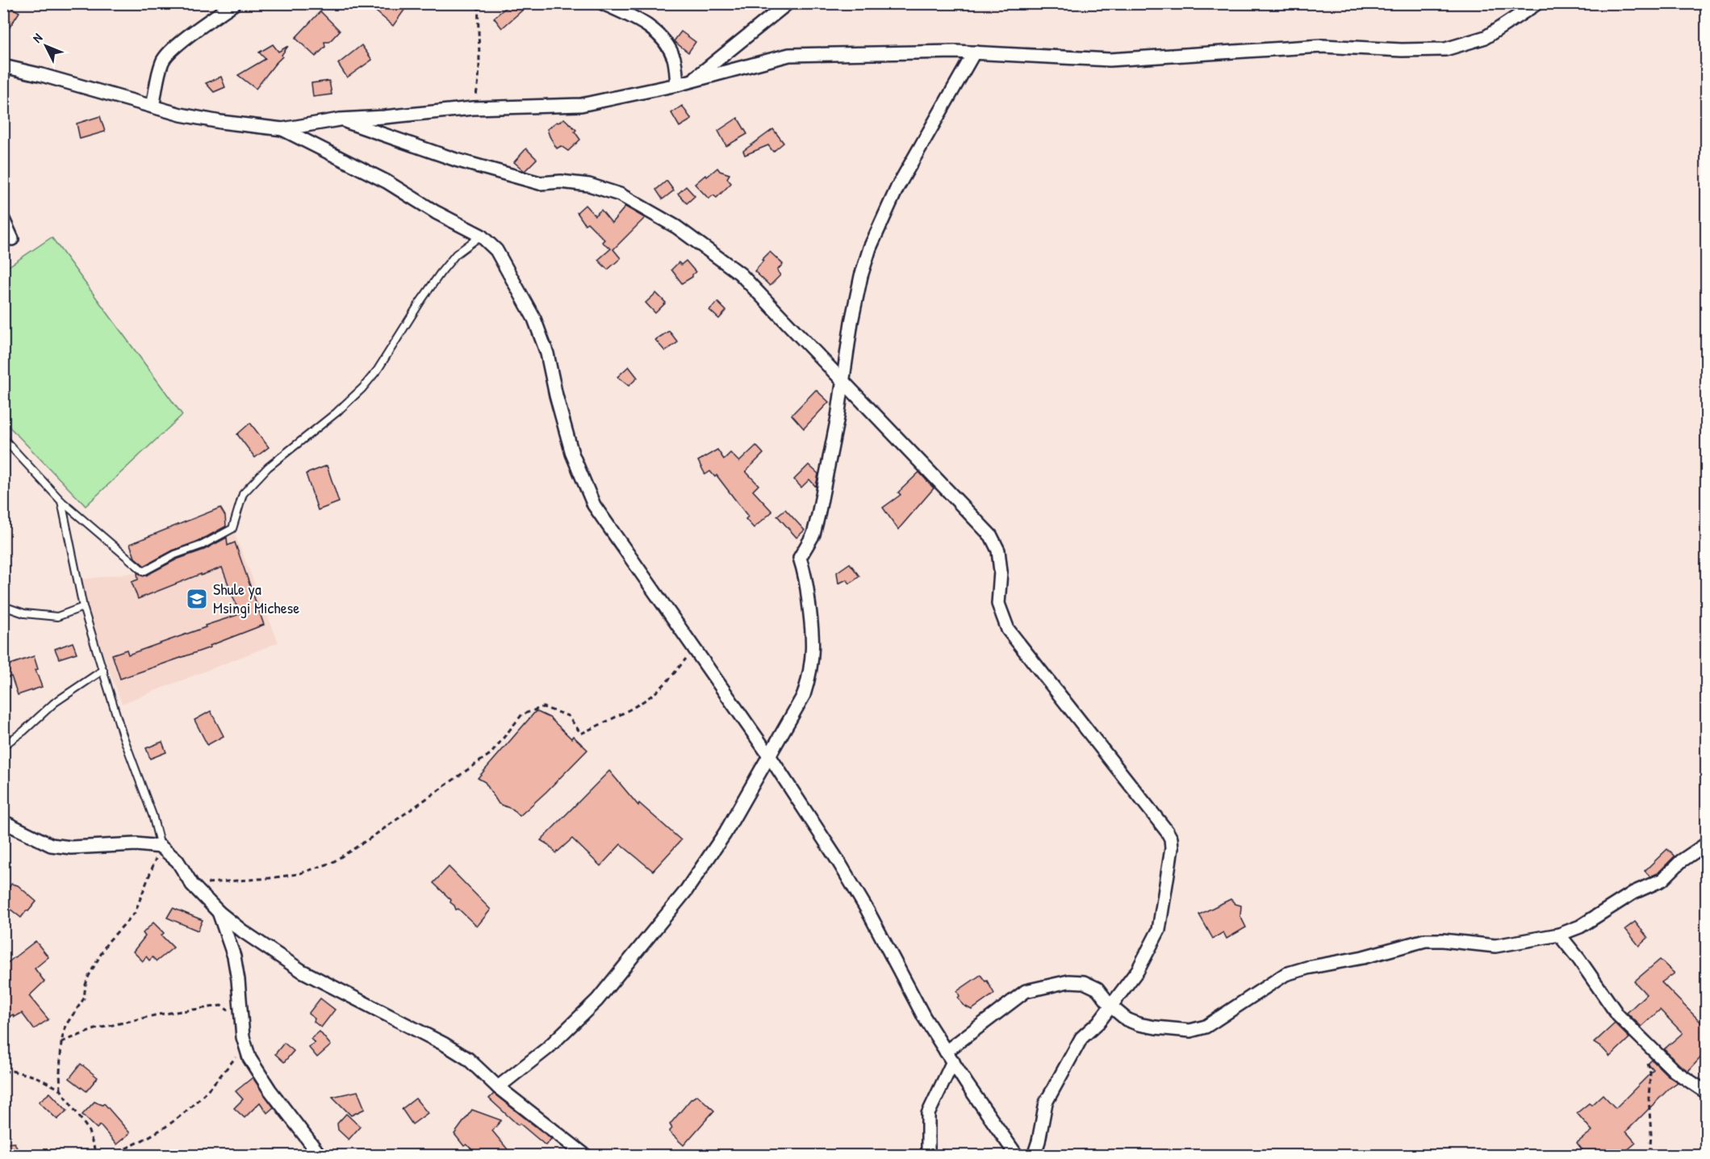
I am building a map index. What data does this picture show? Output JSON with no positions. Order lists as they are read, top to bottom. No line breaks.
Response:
{"places":{"school or university":["Shule ya Msingi Michese"]},"north":"top left"}
